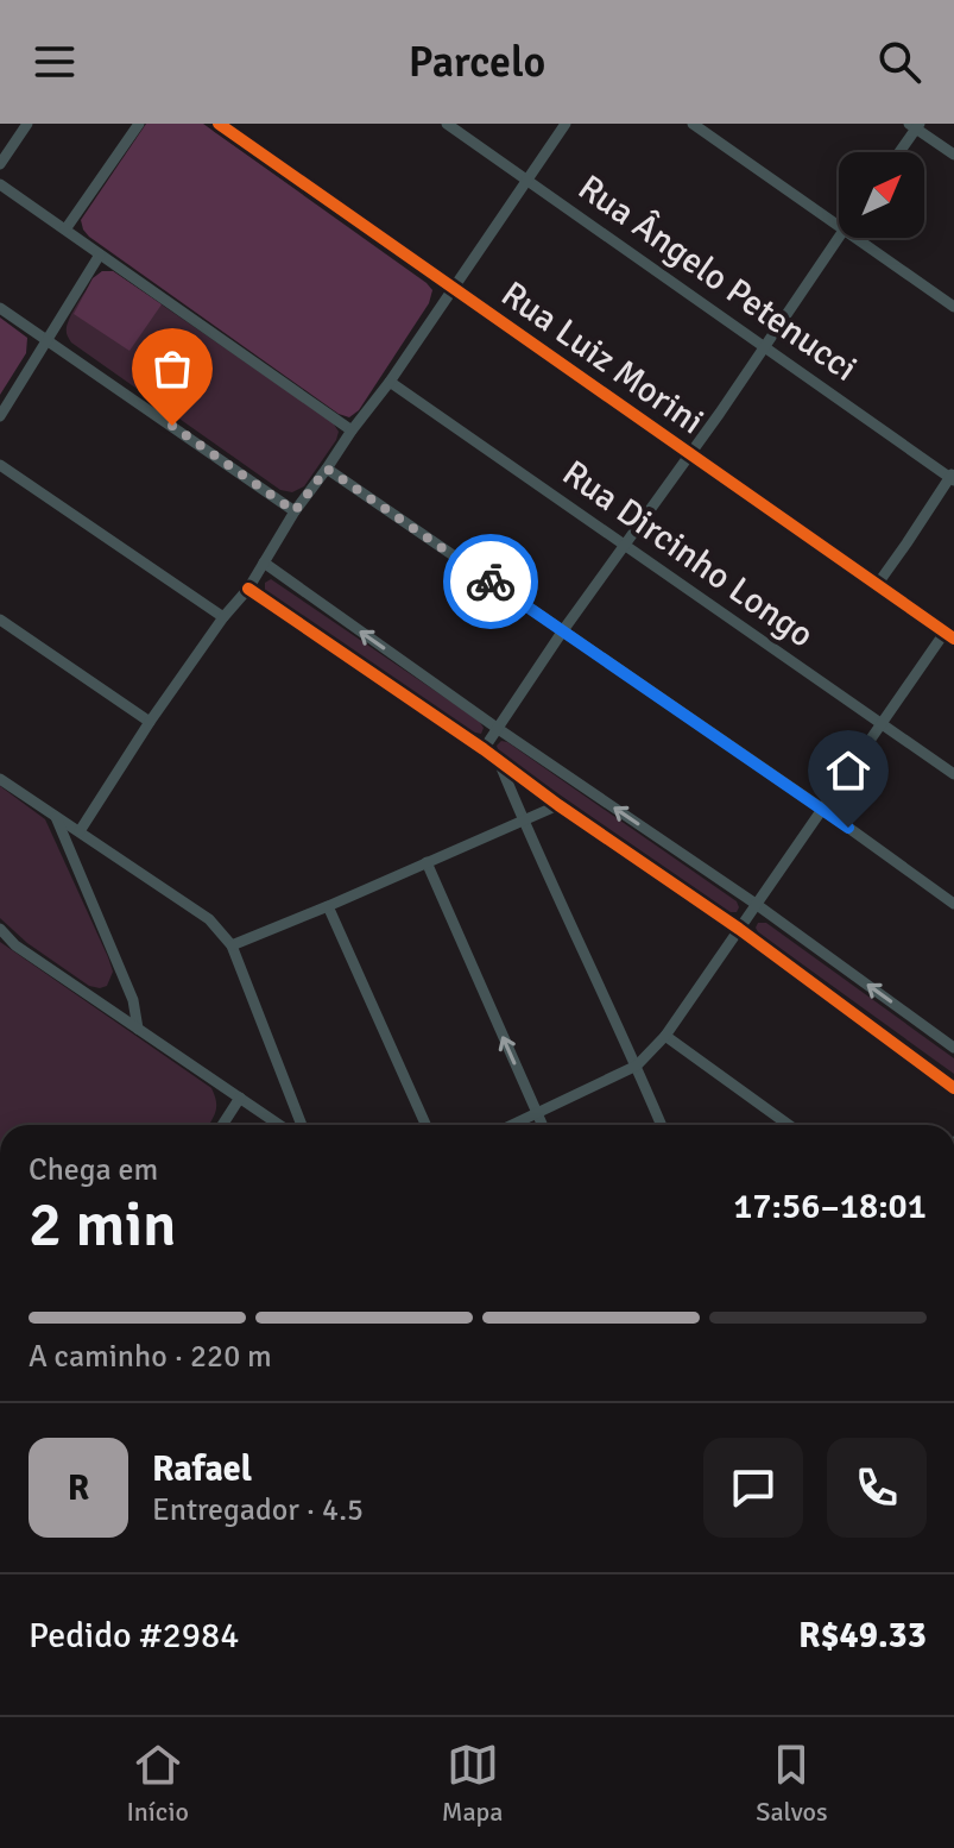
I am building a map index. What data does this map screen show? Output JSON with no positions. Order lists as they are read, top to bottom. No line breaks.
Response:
{"streets":{"street":["Rua Ângelo Petenucci","Rua Luiz Morini","Rua Dircinho Longo"]},"north":"top right","page":{"header":"Parcelo","heading":["2 min","Chega em","17:56–18:01"],"panel":["Rafael","Entregador · 4.5","Pedido #2984","R$49.33"],"bar":"A caminho · 220 m","round":"R","tabs":["Início","Mapa","Salvos"]}}
